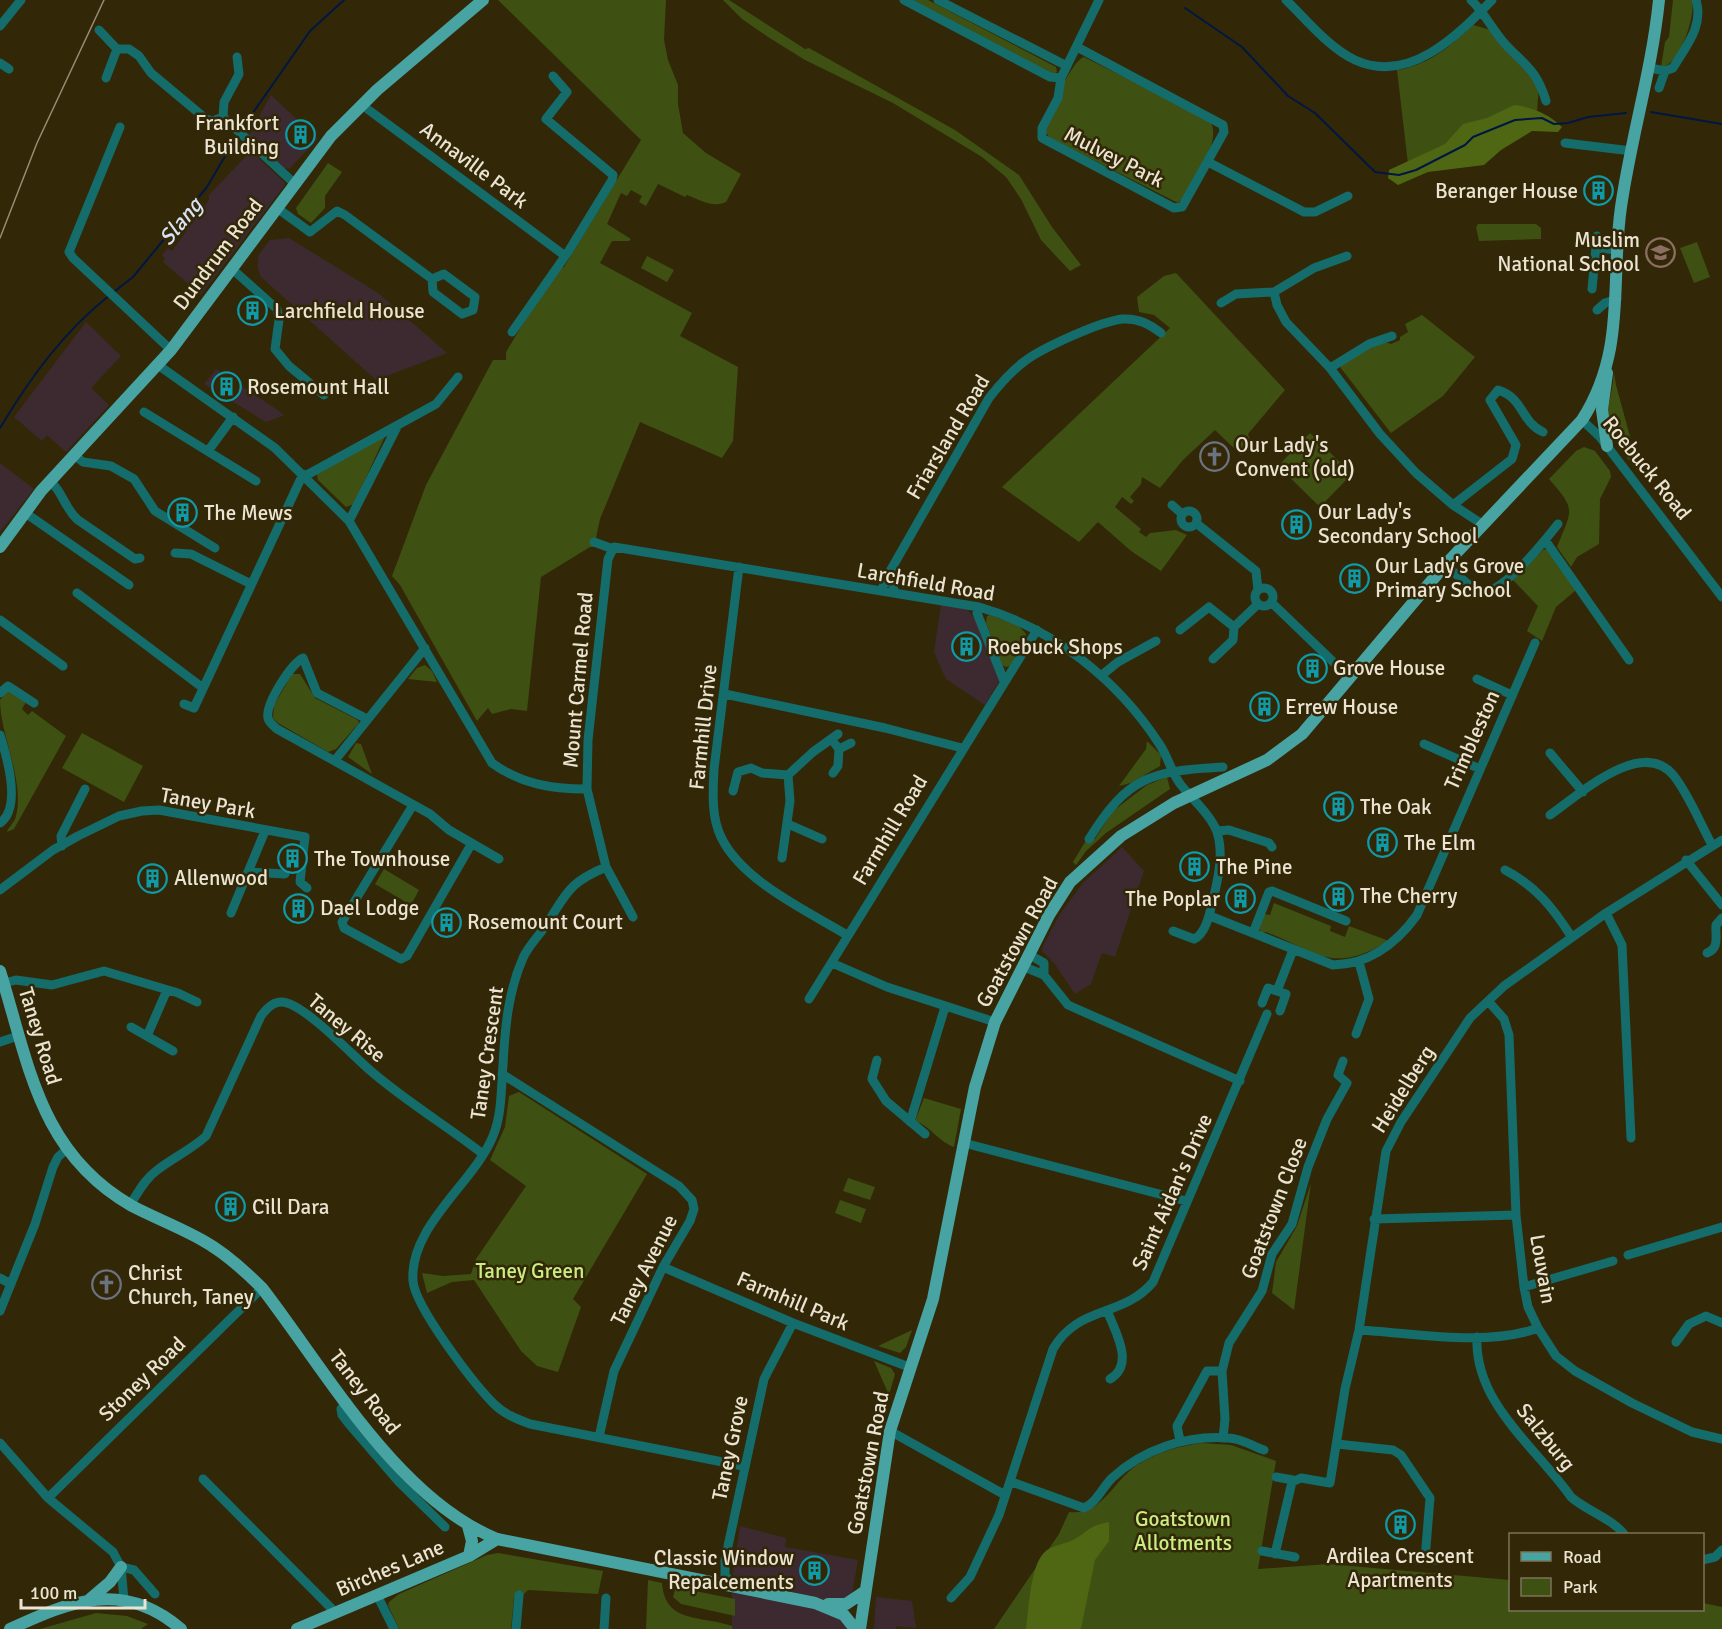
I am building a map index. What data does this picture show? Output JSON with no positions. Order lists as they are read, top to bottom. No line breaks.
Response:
{"streets":{"main road":["Dundrum Road","Roebuck Road","Goatstown Road","Taney Road","Birches Lane"],"street":["Mulvey Park","Annaville Park","Friarsland Road","Larchfield Road","Mount Carmel Road","Farmhill Drive","Trimbleston","Taney Park","Farmhill Road","Taney Rise","Taney Crescent","Heidelberg","Saint Aidan's Drive","Goatstown Close","Louvain","Taney Avenue","Farmhill Park","Stoney Road","Salzburg","Taney Grove"]},"crossings":[["Annaville Park","Dundrum Road"],["Friarsland Road","Larchfield Road"],["Roebuck Road","Goatstown Road"],["Larchfield Road","Mount Carmel Road"],["Larchfield Road","Farmhill Drive"],["Larchfield Road","Farmhill Road"],["Larchfield Road","Goatstown Road"],["Mount Carmel Road","Taney Crescent"],["Farmhill Drive","Farmhill Road"],["Goatstown Road","Taney Road"],["Goatstown Road","Farmhill Park"],["Taney Rise","Taney Road"],["Taney Rise","Taney Crescent"],["Taney Road","Stoney Road"],["Taney Road","Taney Grove"],["Taney Road","Birches Lane"],["Taney Crescent","Taney Avenue"],["Taney Crescent","Taney Grove"],["Heidelberg","Louvain"],["Taney Avenue","Farmhill Park"],["Farmhill Park","Taney Grove"]],"water":["Slang"],"parks":["Taney Green","Goatstown Allotments"],"places":{"building":["Frankfort Building","Beranger House","Larchfield House","Rosemount Hall","The Mews","Our Lady's Secondary School","Our Lady's Grove Primary School","Roebuck Shops","Grove House","Errew House","The Oak","The Elm","The Townhouse","The Pine","Allenwood","The Cherry","The Poplar","Dael Lodge","Rosemount Court","Cill Dara","Ardilea Crescent Apartments","Classic Window Repalcements"],"school or university":["Muslim National School"],"church":["Our Lady's Convent (old)","Christ Church, Taney"]},"legend":["Road","Park"],"scale_bar":"100 m"}
